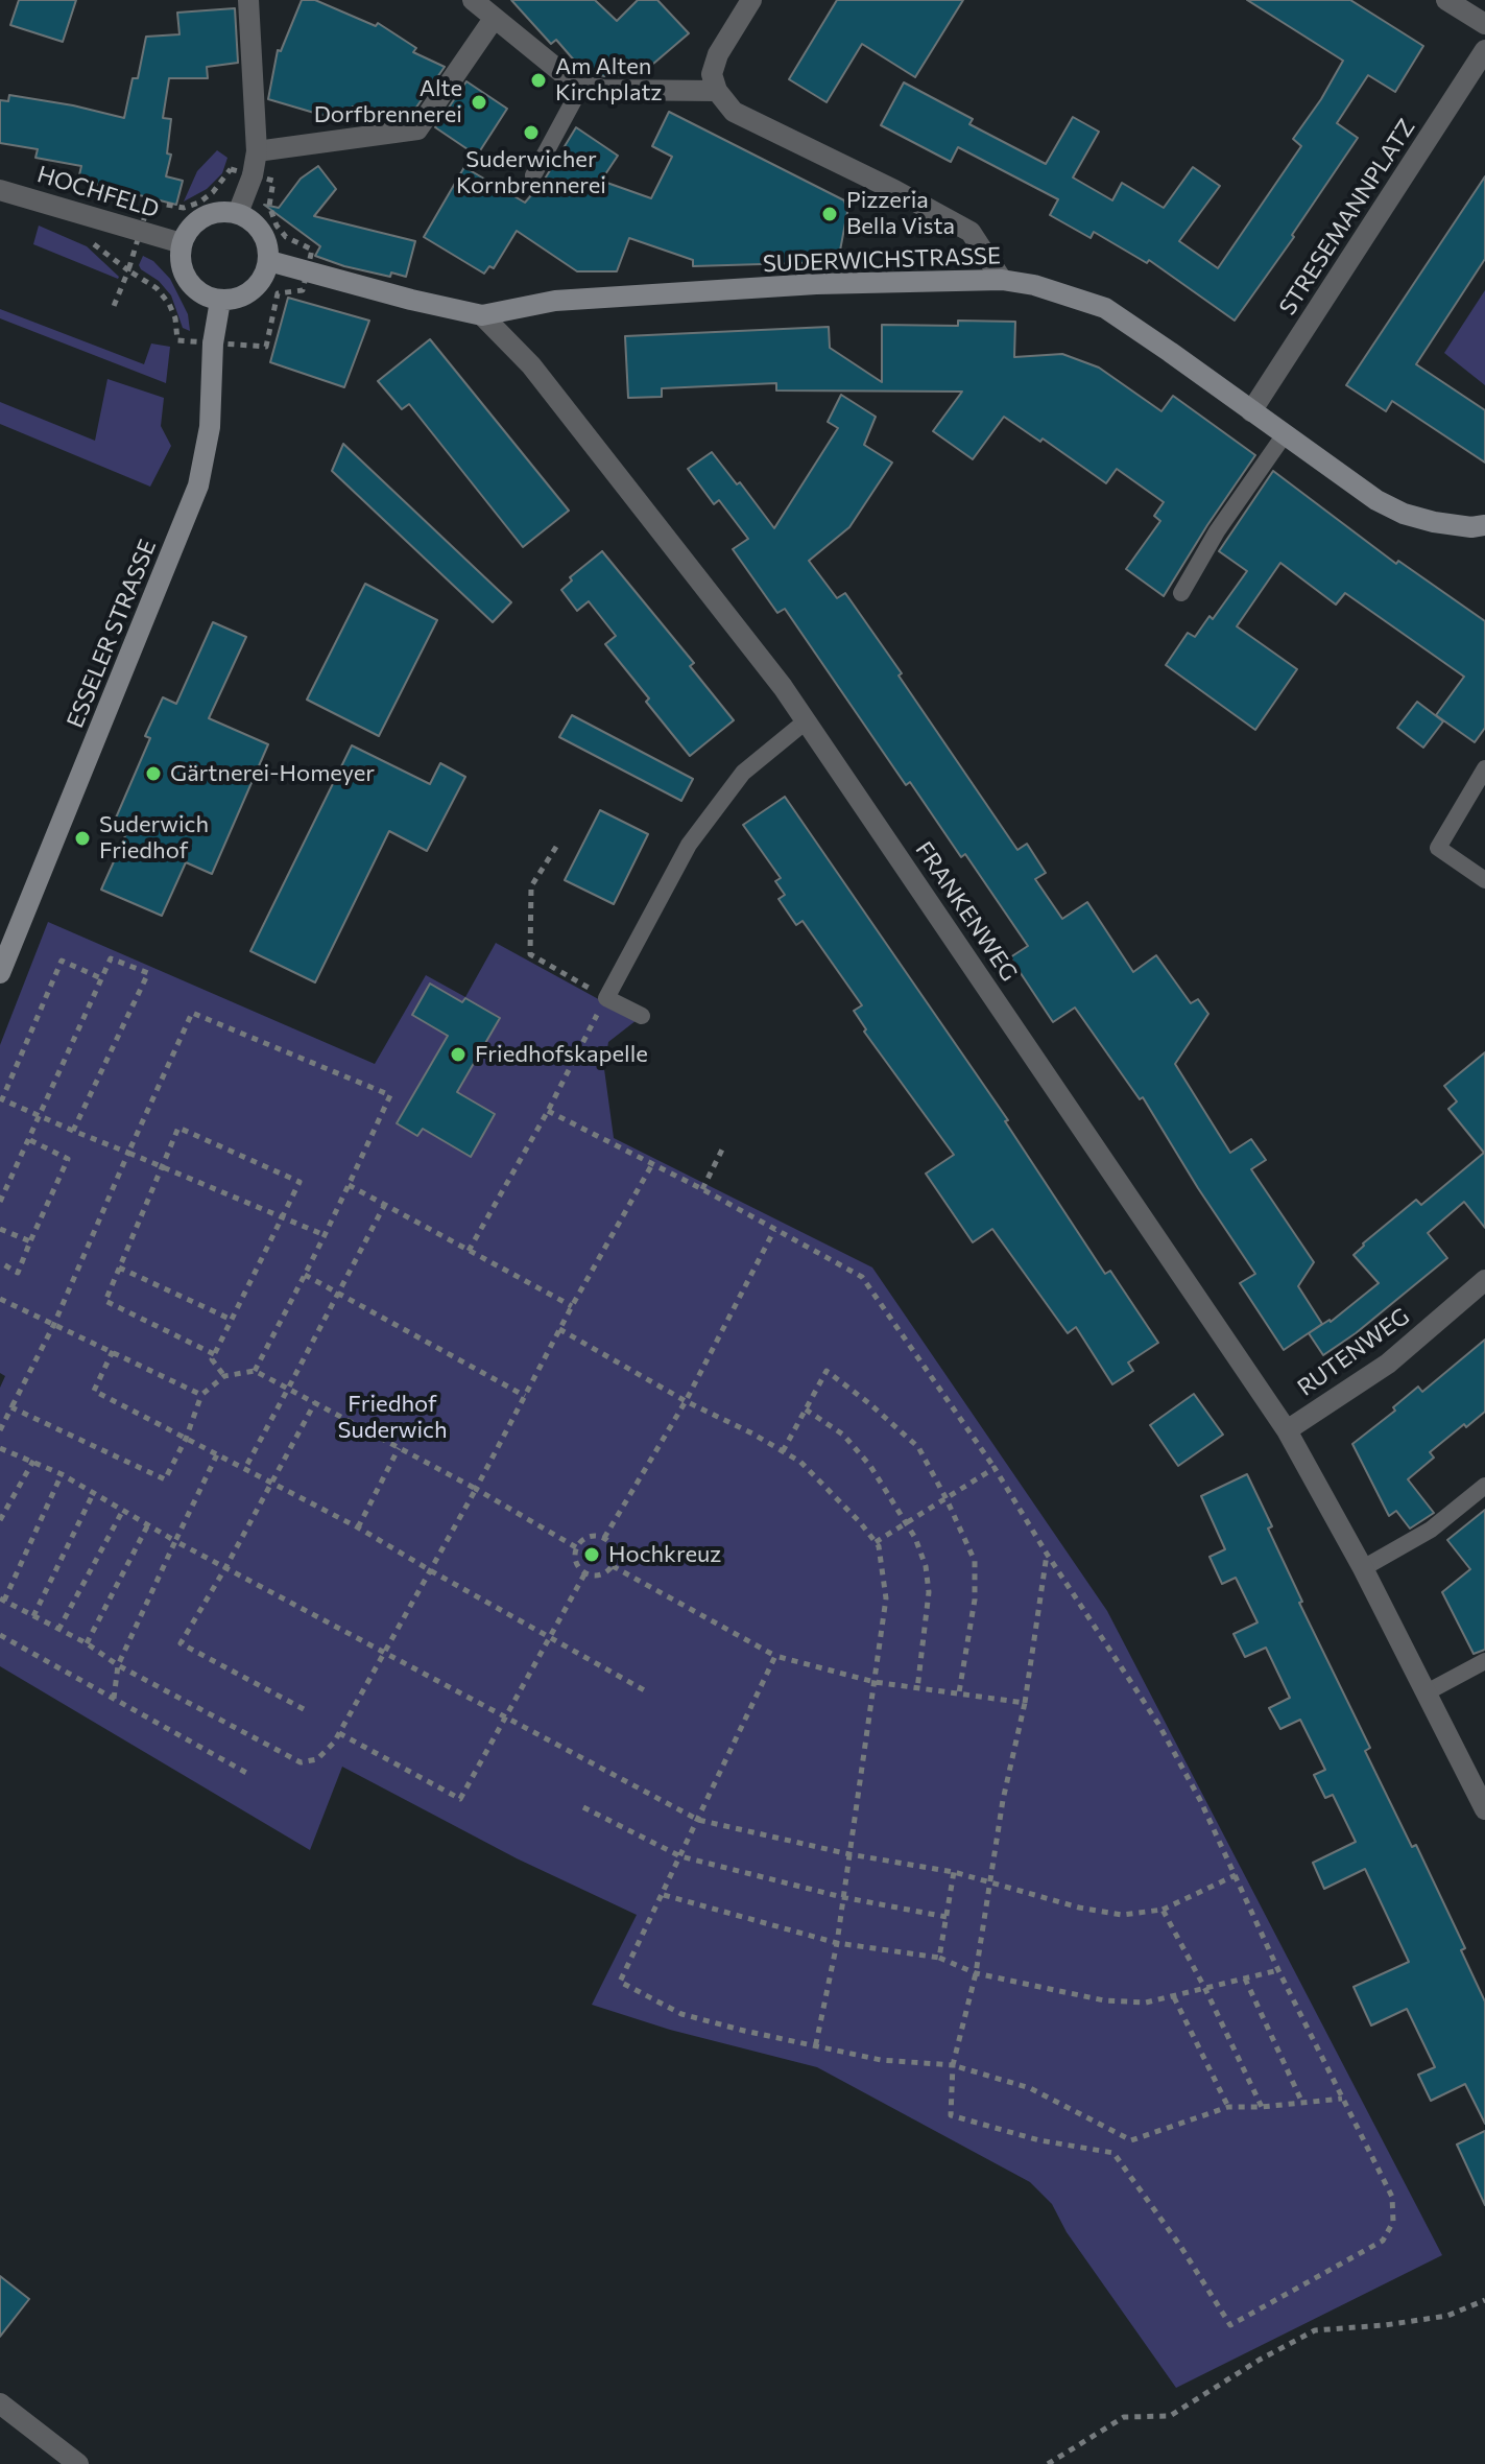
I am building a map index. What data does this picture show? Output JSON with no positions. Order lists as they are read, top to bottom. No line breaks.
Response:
{"streets":{"main road":["SUDERWICHSTRASSE","ESSELER STRASSE"],"street":["HOCHFELD","STRESEMANNPLATZ","FRANKENWEG","RUTENWEG"]},"crossings":[["HOCHFELD","SUDERWICHSTRASSE"],["HOCHFELD","ESSELER STRASSE"],["STRESEMANNPLATZ","SUDERWICHSTRASSE"],["SUDERWICHSTRASSE","ESSELER STRASSE"],["SUDERWICHSTRASSE","FRANKENWEG"],["FRANKENWEG","RUTENWEG"]],"parks":["Friedhof Suderwich"],"places":["Am Alten Kirchplatz","Alte Dorfbrennerei","Suderwicher Kornbrennerei","Pizzeria Bella Vista","Gärtnerei-Homeyer","Suderwich Friedhof","Friedhofskapelle","Hochkreuz"]}
